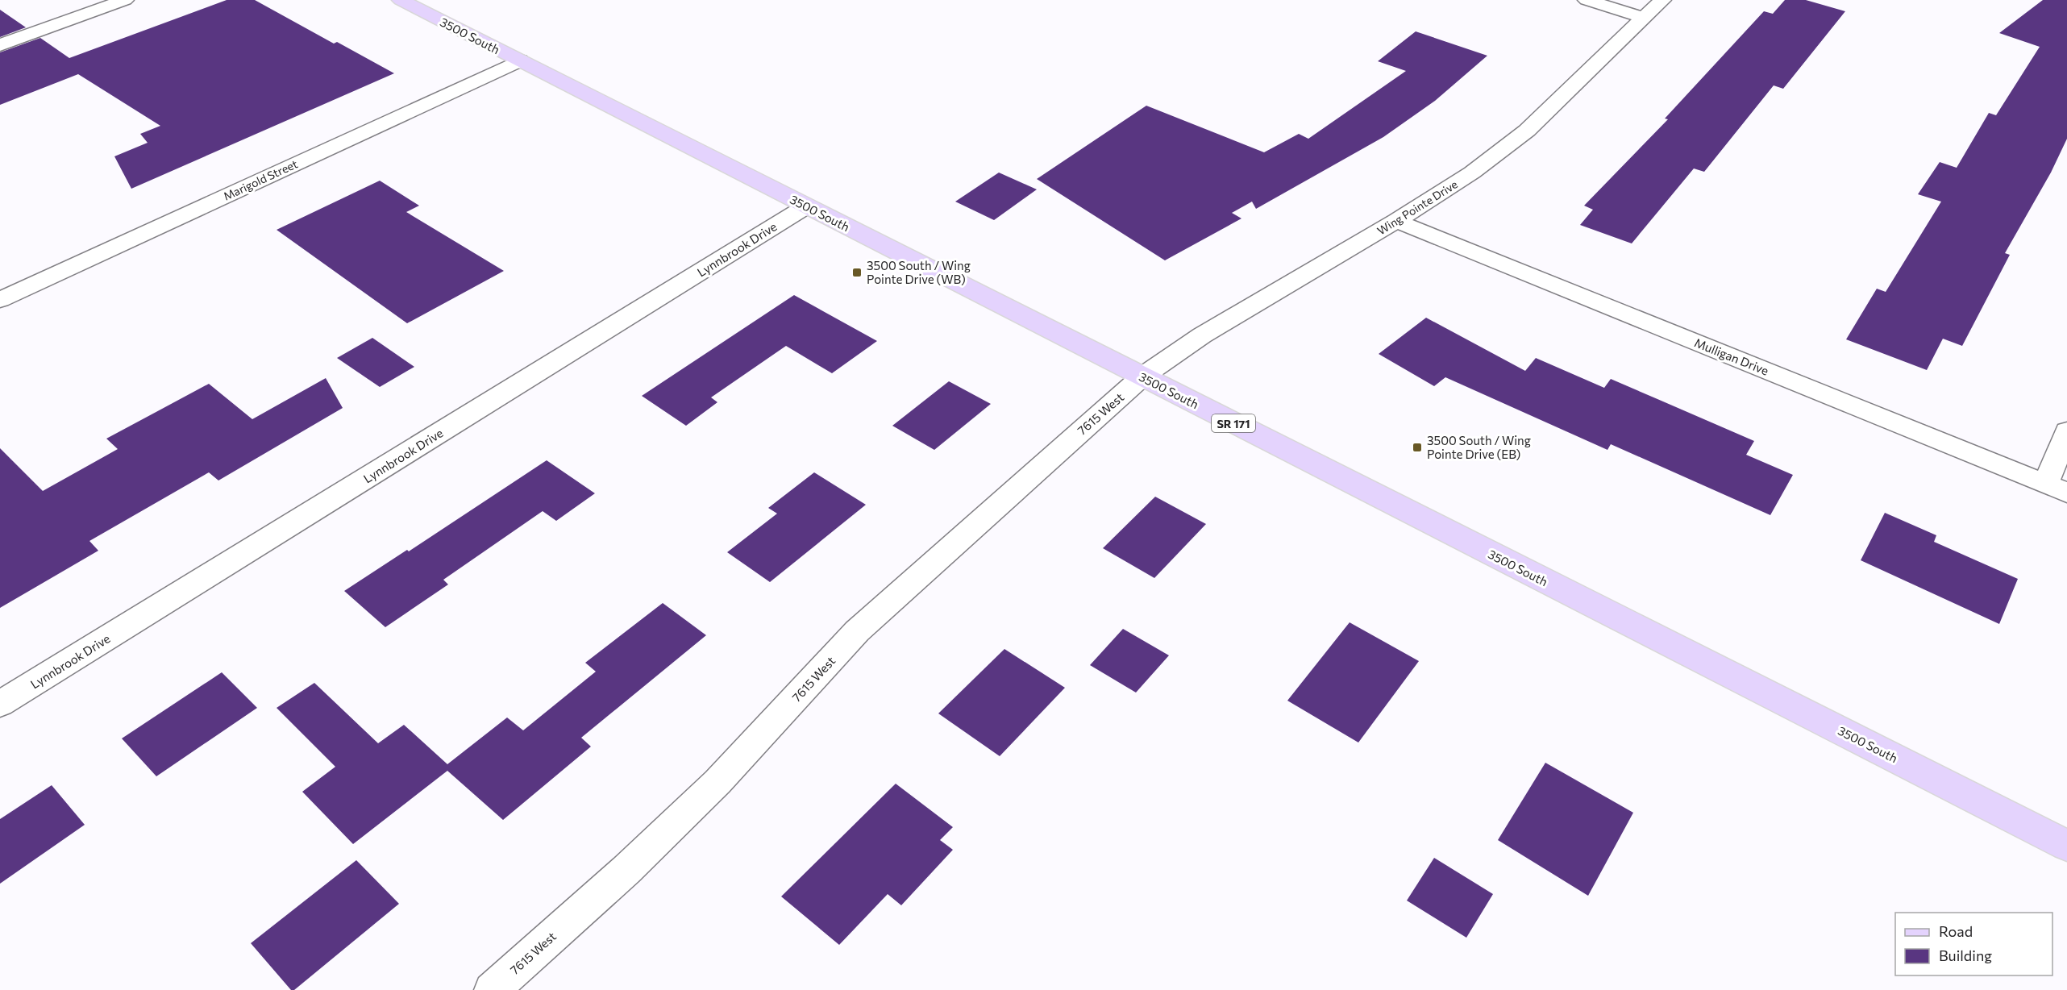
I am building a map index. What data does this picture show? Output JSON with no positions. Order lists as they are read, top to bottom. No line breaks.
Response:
{"streets":{"main road":["3500 South","SR 171"],"street":["Marigold Street","Wing Pointe Drive","Lynnbrook Drive","Mulligan Drive","7615 West"]},"crossings":[["3500 South","Marigold Street"],["3500 South","Wing Pointe Drive"],["3500 South","Lynnbrook Drive"],["3500 South","7615 West"],["Wing Pointe Drive","Mulligan Drive"],["Wing Pointe Drive","7615 West"]],"places":{"transit":["3500 South / Wing Pointe Drive (WB)","3500 South / Wing Pointe Drive (EB)"]},"legend":["Road","Building"]}
